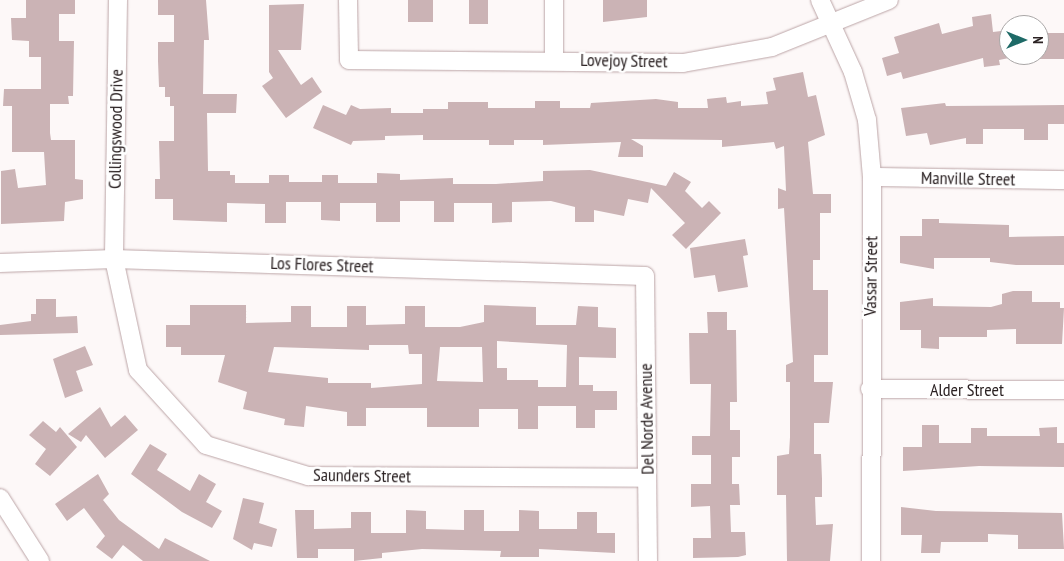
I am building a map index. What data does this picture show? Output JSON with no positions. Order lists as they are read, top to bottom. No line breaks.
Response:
{"streets":{"street":["Lovejoy Street","Collingswood Drive","Manville Street","Los Flores Street","Vassar Street","Alder Street","Del Norde Avenue","Saunders Street"]},"crossings":[["Lovejoy Street","Vassar Street"],["Collingswood Drive","Los Flores Street"],["Collingswood Drive","Saunders Street"],["Manville Street","Vassar Street"],["Los Flores Street","Del Norde Avenue"],["Los Flores Street","Saunders Street"],["Vassar Street","Alder Street"],["Del Norde Avenue","Saunders Street"]],"north":"right"}
